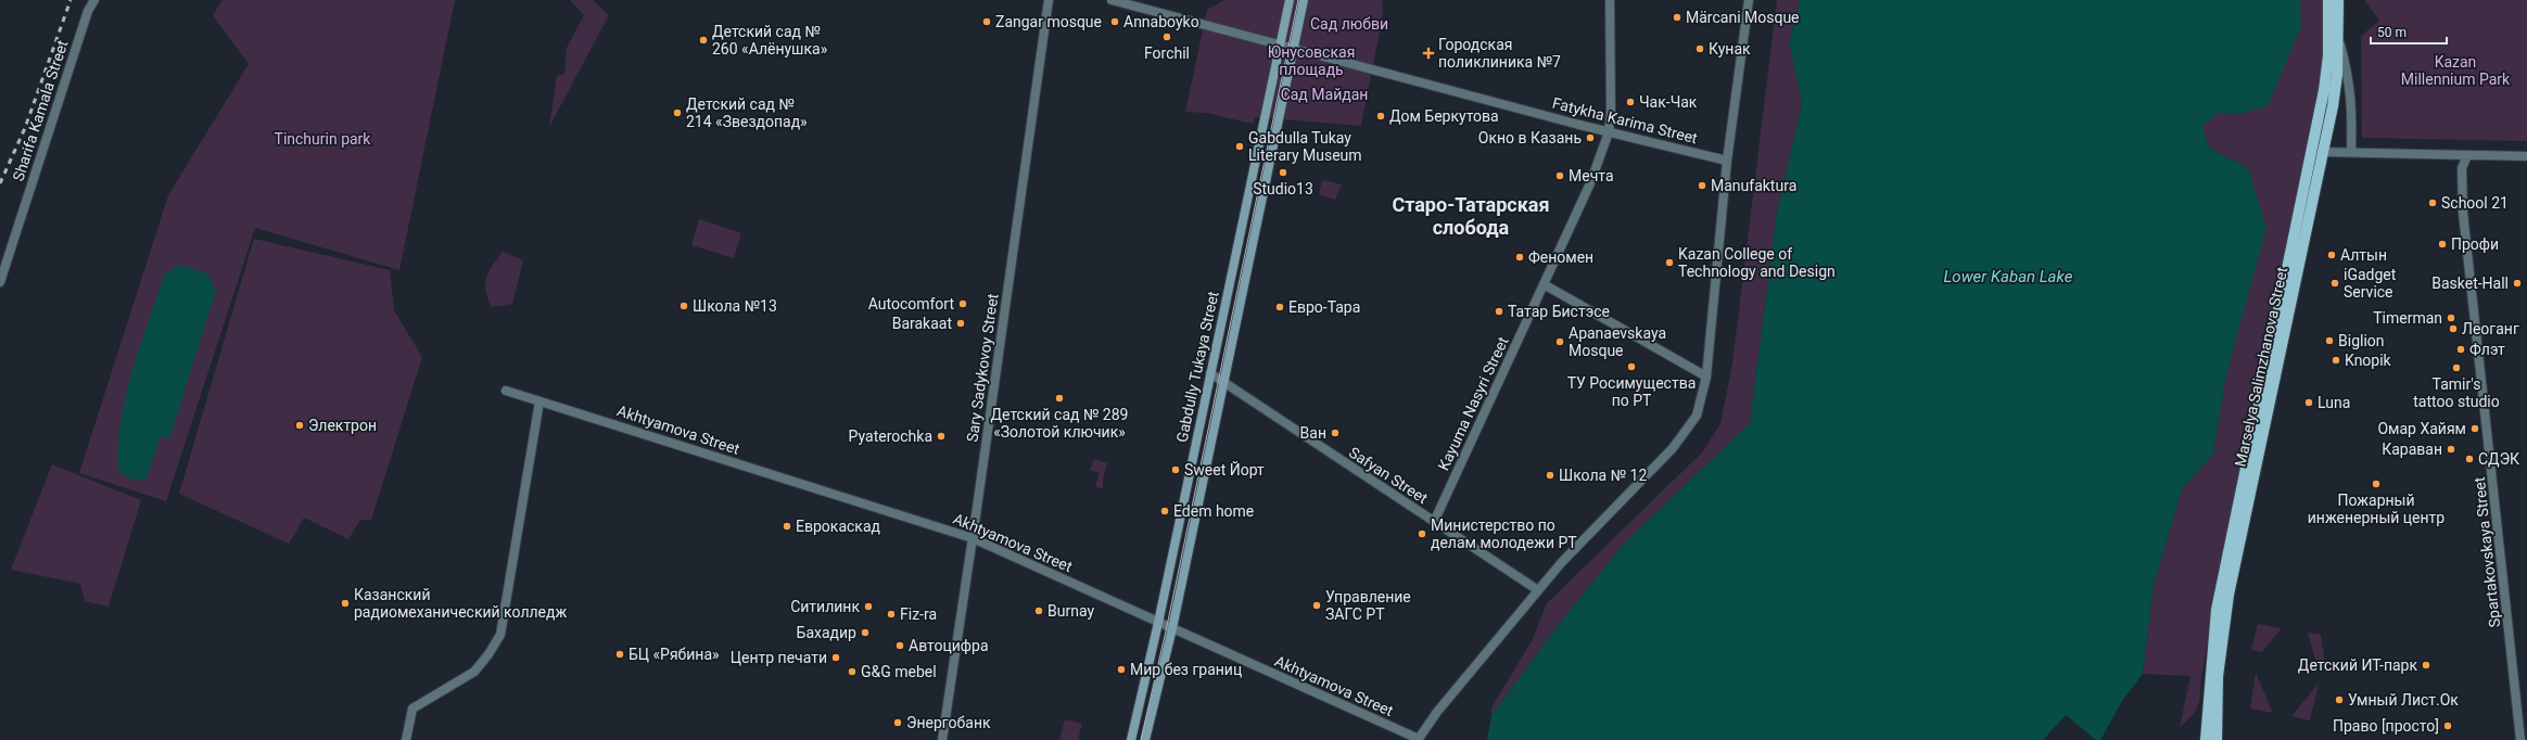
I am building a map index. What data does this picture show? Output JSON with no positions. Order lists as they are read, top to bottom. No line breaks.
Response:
{"streets":{"main road":["Gabdully Tukaya Street","Marselya Salimzhanova Street"],"street":["Sharifa Kamala Street","Fatykha Karima Street","Sary Sadykovoy Street","Kayuma Nasyri Street","Akhtyamova Street","Safyan Street","Spartakovskaya Street"]},"crossings":[["Fatykha Karima Street","Gabdully Tukaya Street"],["Fatykha Karima Street","Kayuma Nasyri Street"],["Gabdully Tukaya Street","Akhtyamova Street"],["Gabdully Tukaya Street","Safyan Street"],["Sary Sadykovoy Street","Akhtyamova Street"],["Kayuma Nasyri Street","Safyan Street"]],"districts":["Старо-Татарская слобода"],"water":["Lower Kaban Lake"],"parks":["Сад любви","Юнусовская площадь","Kazan Millennium Park","Сад Майдан","Tinchurin park"],"places":{"other":["Märcani Mosque","Zangar mosque","Annaboyko","Forchil","Детский сад № 260 «Алёнушка»","Кунак","Чак-Чак","Детский сад № 214 «Звездопад»","Дом Беркутова","Окно в Казань","Gabdulla Tukay Literary Museum","Studio13","Мечта","Manufaktura","School 21","Профи","Алтын","Феномен","Kazan College of Technology and Design","iGadget Service","Basket-Hall","Autocomfort","Школа №13","Евро-Тара","Татар Бистэсе","Timerman","Barakaat","Леоганг","Biglion","Apanaevskaya Mosque","Флэт","Knopik","ТУ Росимущества по РТ","Tamir's tattoo studio","Детский сад № 289 «Золотой ключик»","Luna","Электрон","Омар Хайям","Ван","Pyaterochka","Караван","СДЭК","Sweet Йорт","Школа № 12","Пожарный инженерный центр","Edem home","Еврокаскад","Министерство по делам молодежи РТ","Казанский радиомеханический колледж","Управление ЗАГС РТ","Ситилинк","Burnay","Fiz-ra","Бахадир","Автоцифра","БЦ «Рябина»","Центр печати","Детский ИТ-парк","Мир без границ","G&G mebel","Умный Лист.Ок","Энергобанк","Право [просто]"],"health":["Городская поликлиника №7"]},"scale_bar":"50 m"}
